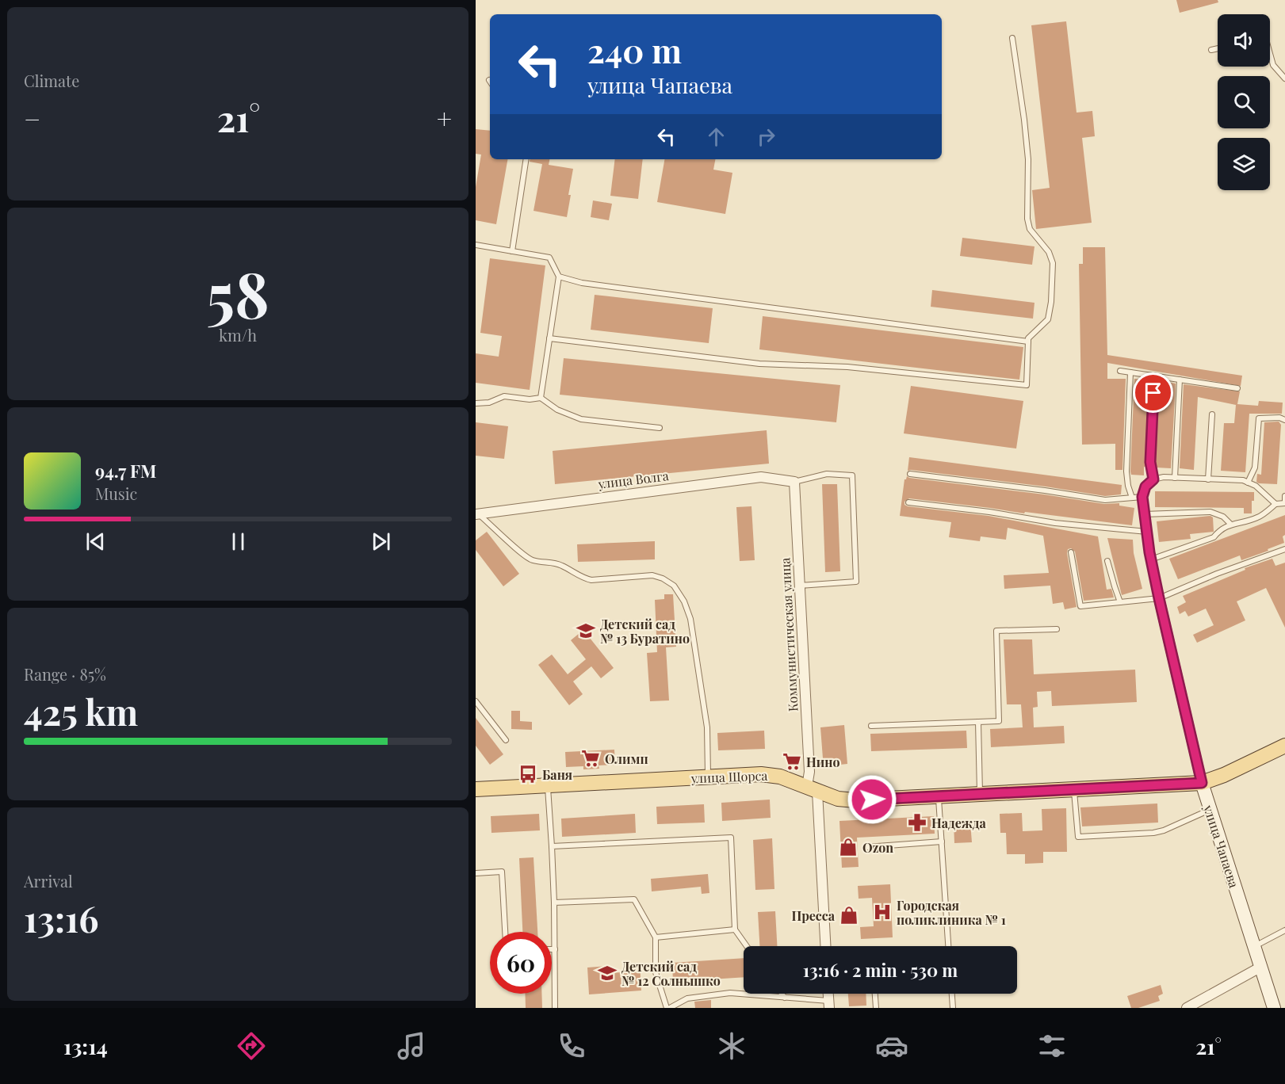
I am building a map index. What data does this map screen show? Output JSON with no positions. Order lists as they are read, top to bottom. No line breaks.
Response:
{"streets":{"main road":["улица Щорса","улица Чапаева"],"street":["улица Волга","Коммунистическая улица"]},"crossings":[["улица Волга","Коммунистическая улица"],["Коммунистическая улица","улица Щорса"],["улица Щорса","улица Чапаева"]],"places":{"school or university":["Детский сад № 13 Буратино","Детский сад № 12 Солнышко"],"supermarket":["Олимп","Нино"],"bus stop":["Баня"],"pharmacy":["Надежда"],"shop":["Ozon","Пресса"],"hospital":["Городская поликлиника № 1"]},"page":{"tile":["Climate",["58","km/h"],["Range · 85%","425 km"],["Arrival","13:16"]],"turn":["240 m","улица Чапаева"],"heat":["−","21°","+"],"song":["94.7 FM","Music"],"limit":"60","trip":"13:16 · 2 min · 530 m","tabs":["13:14","21°"]}}
